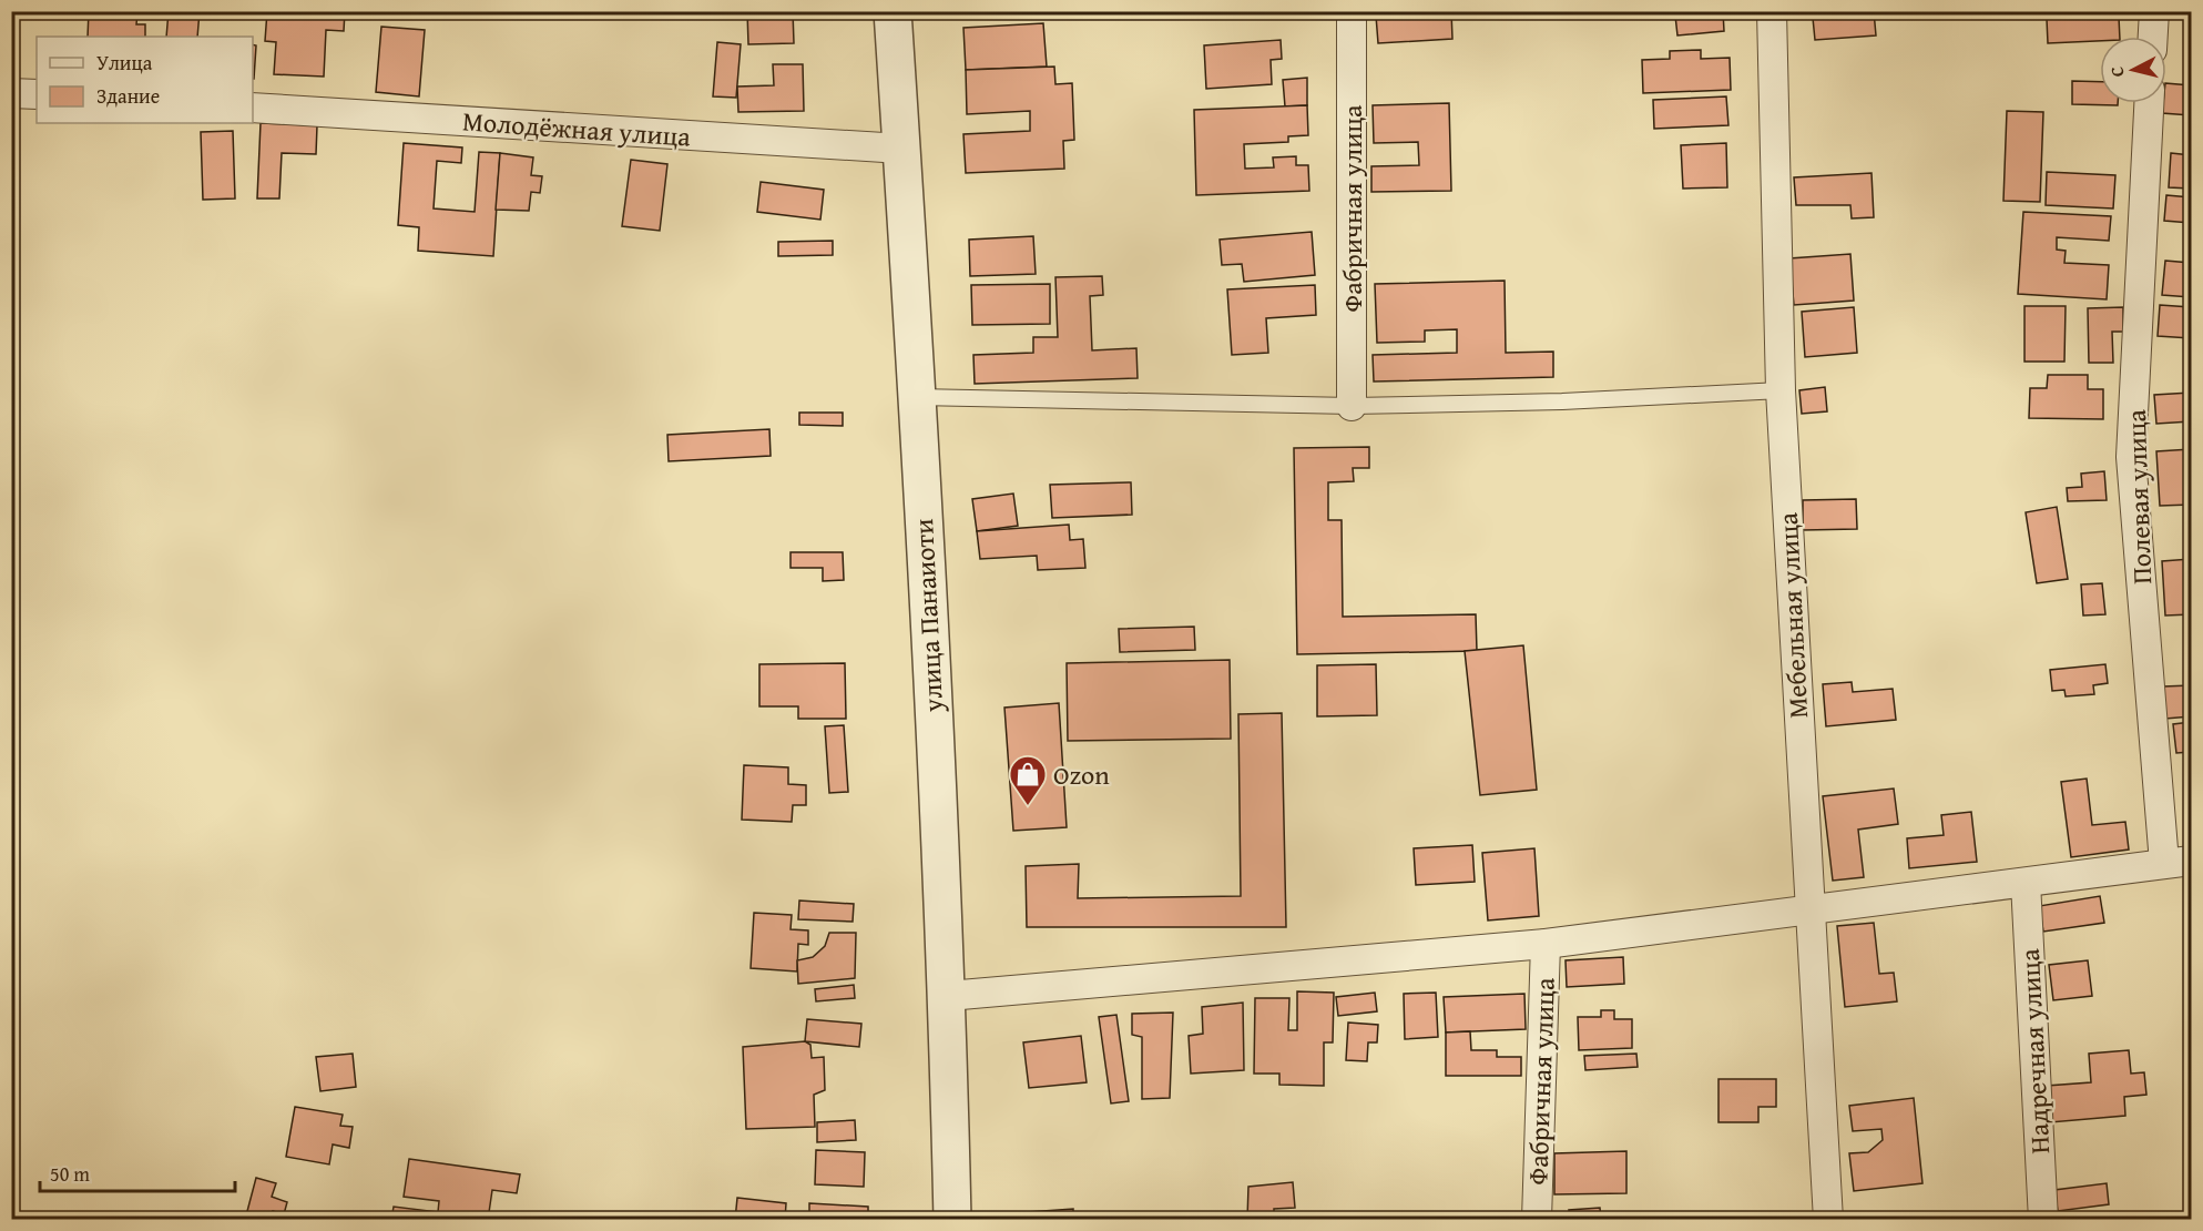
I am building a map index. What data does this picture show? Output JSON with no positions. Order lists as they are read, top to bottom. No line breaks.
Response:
{"streets":{"street":["Молодёжная улица","Фабричная улица","Полевая улица","улица Панаиоти","Мебельная улица","Надречная улица"]},"crossings":[["Молодёжная улица","улица Панаиоти"]],"places":{"shop":["Ozon"]},"legend":["Улица","Здание"],"scale_bar":"50 m","north":"left"}
